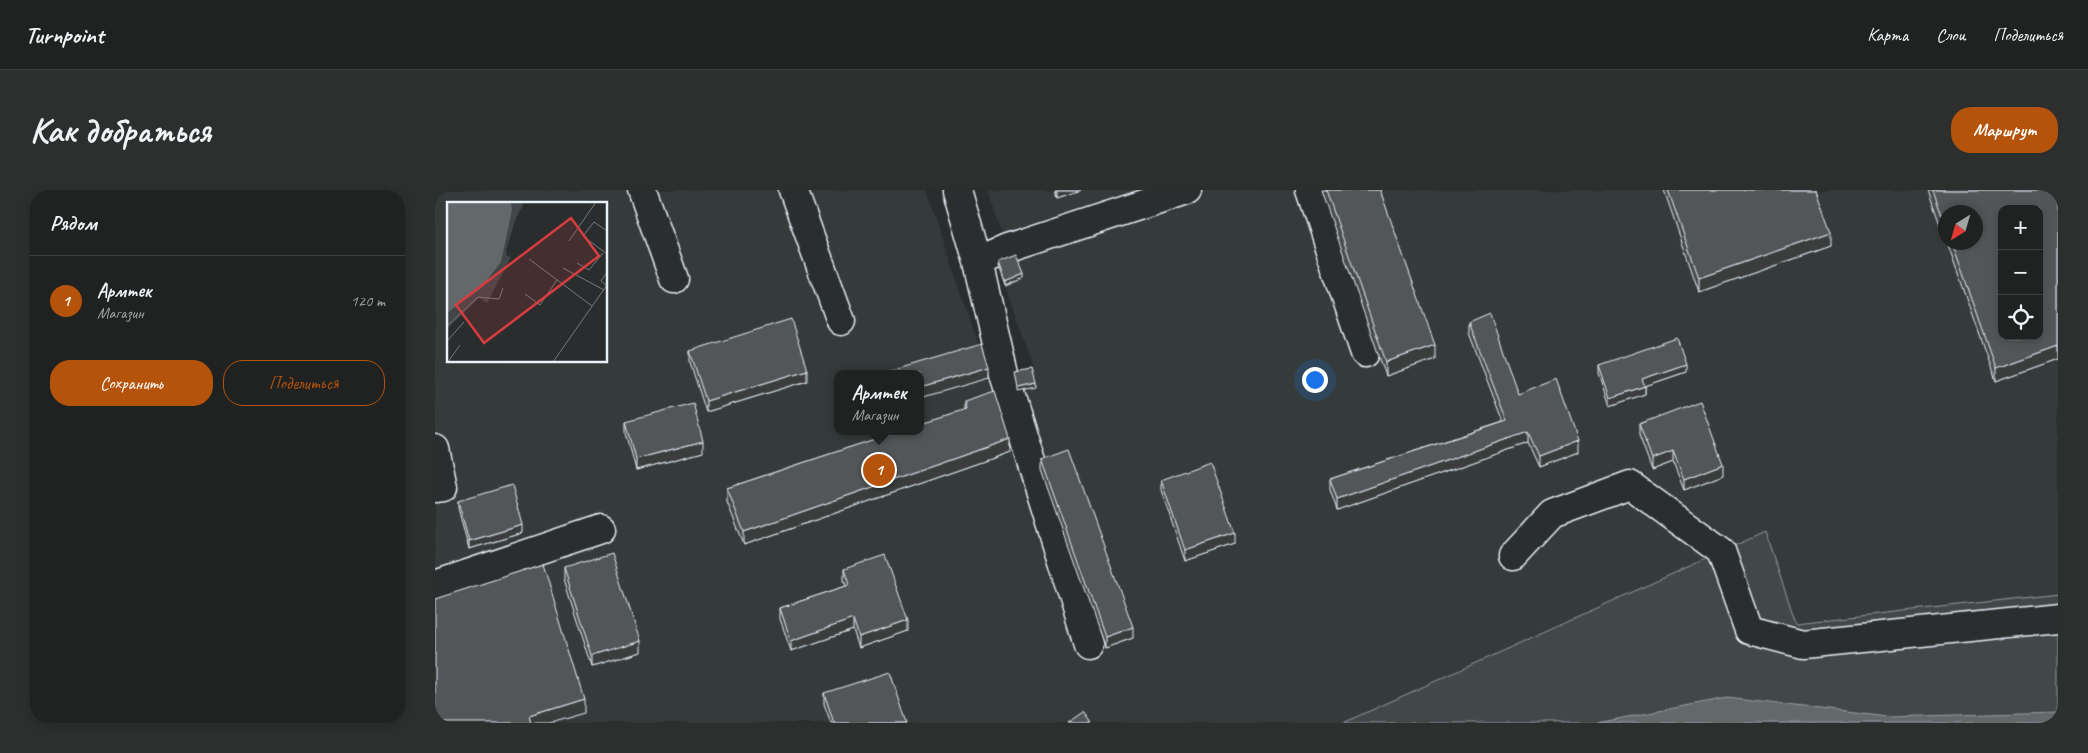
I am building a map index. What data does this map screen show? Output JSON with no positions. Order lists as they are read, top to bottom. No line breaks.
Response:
{"north":"bottom left","page":{"header":"Turnpoint","nav":["Карта","Слои","Поделиться"],"buttons":["Маршрут",["Сохранить","Поделиться"]],"title":"Как добраться","heading":"Рядом","map_buttons":["+","−"],"list":[{"mark":"1","name":"Армтек","note":"Магазин","value":"120 m"}],"popup":["Армтек","Магазин"],"pins":"1"}}
